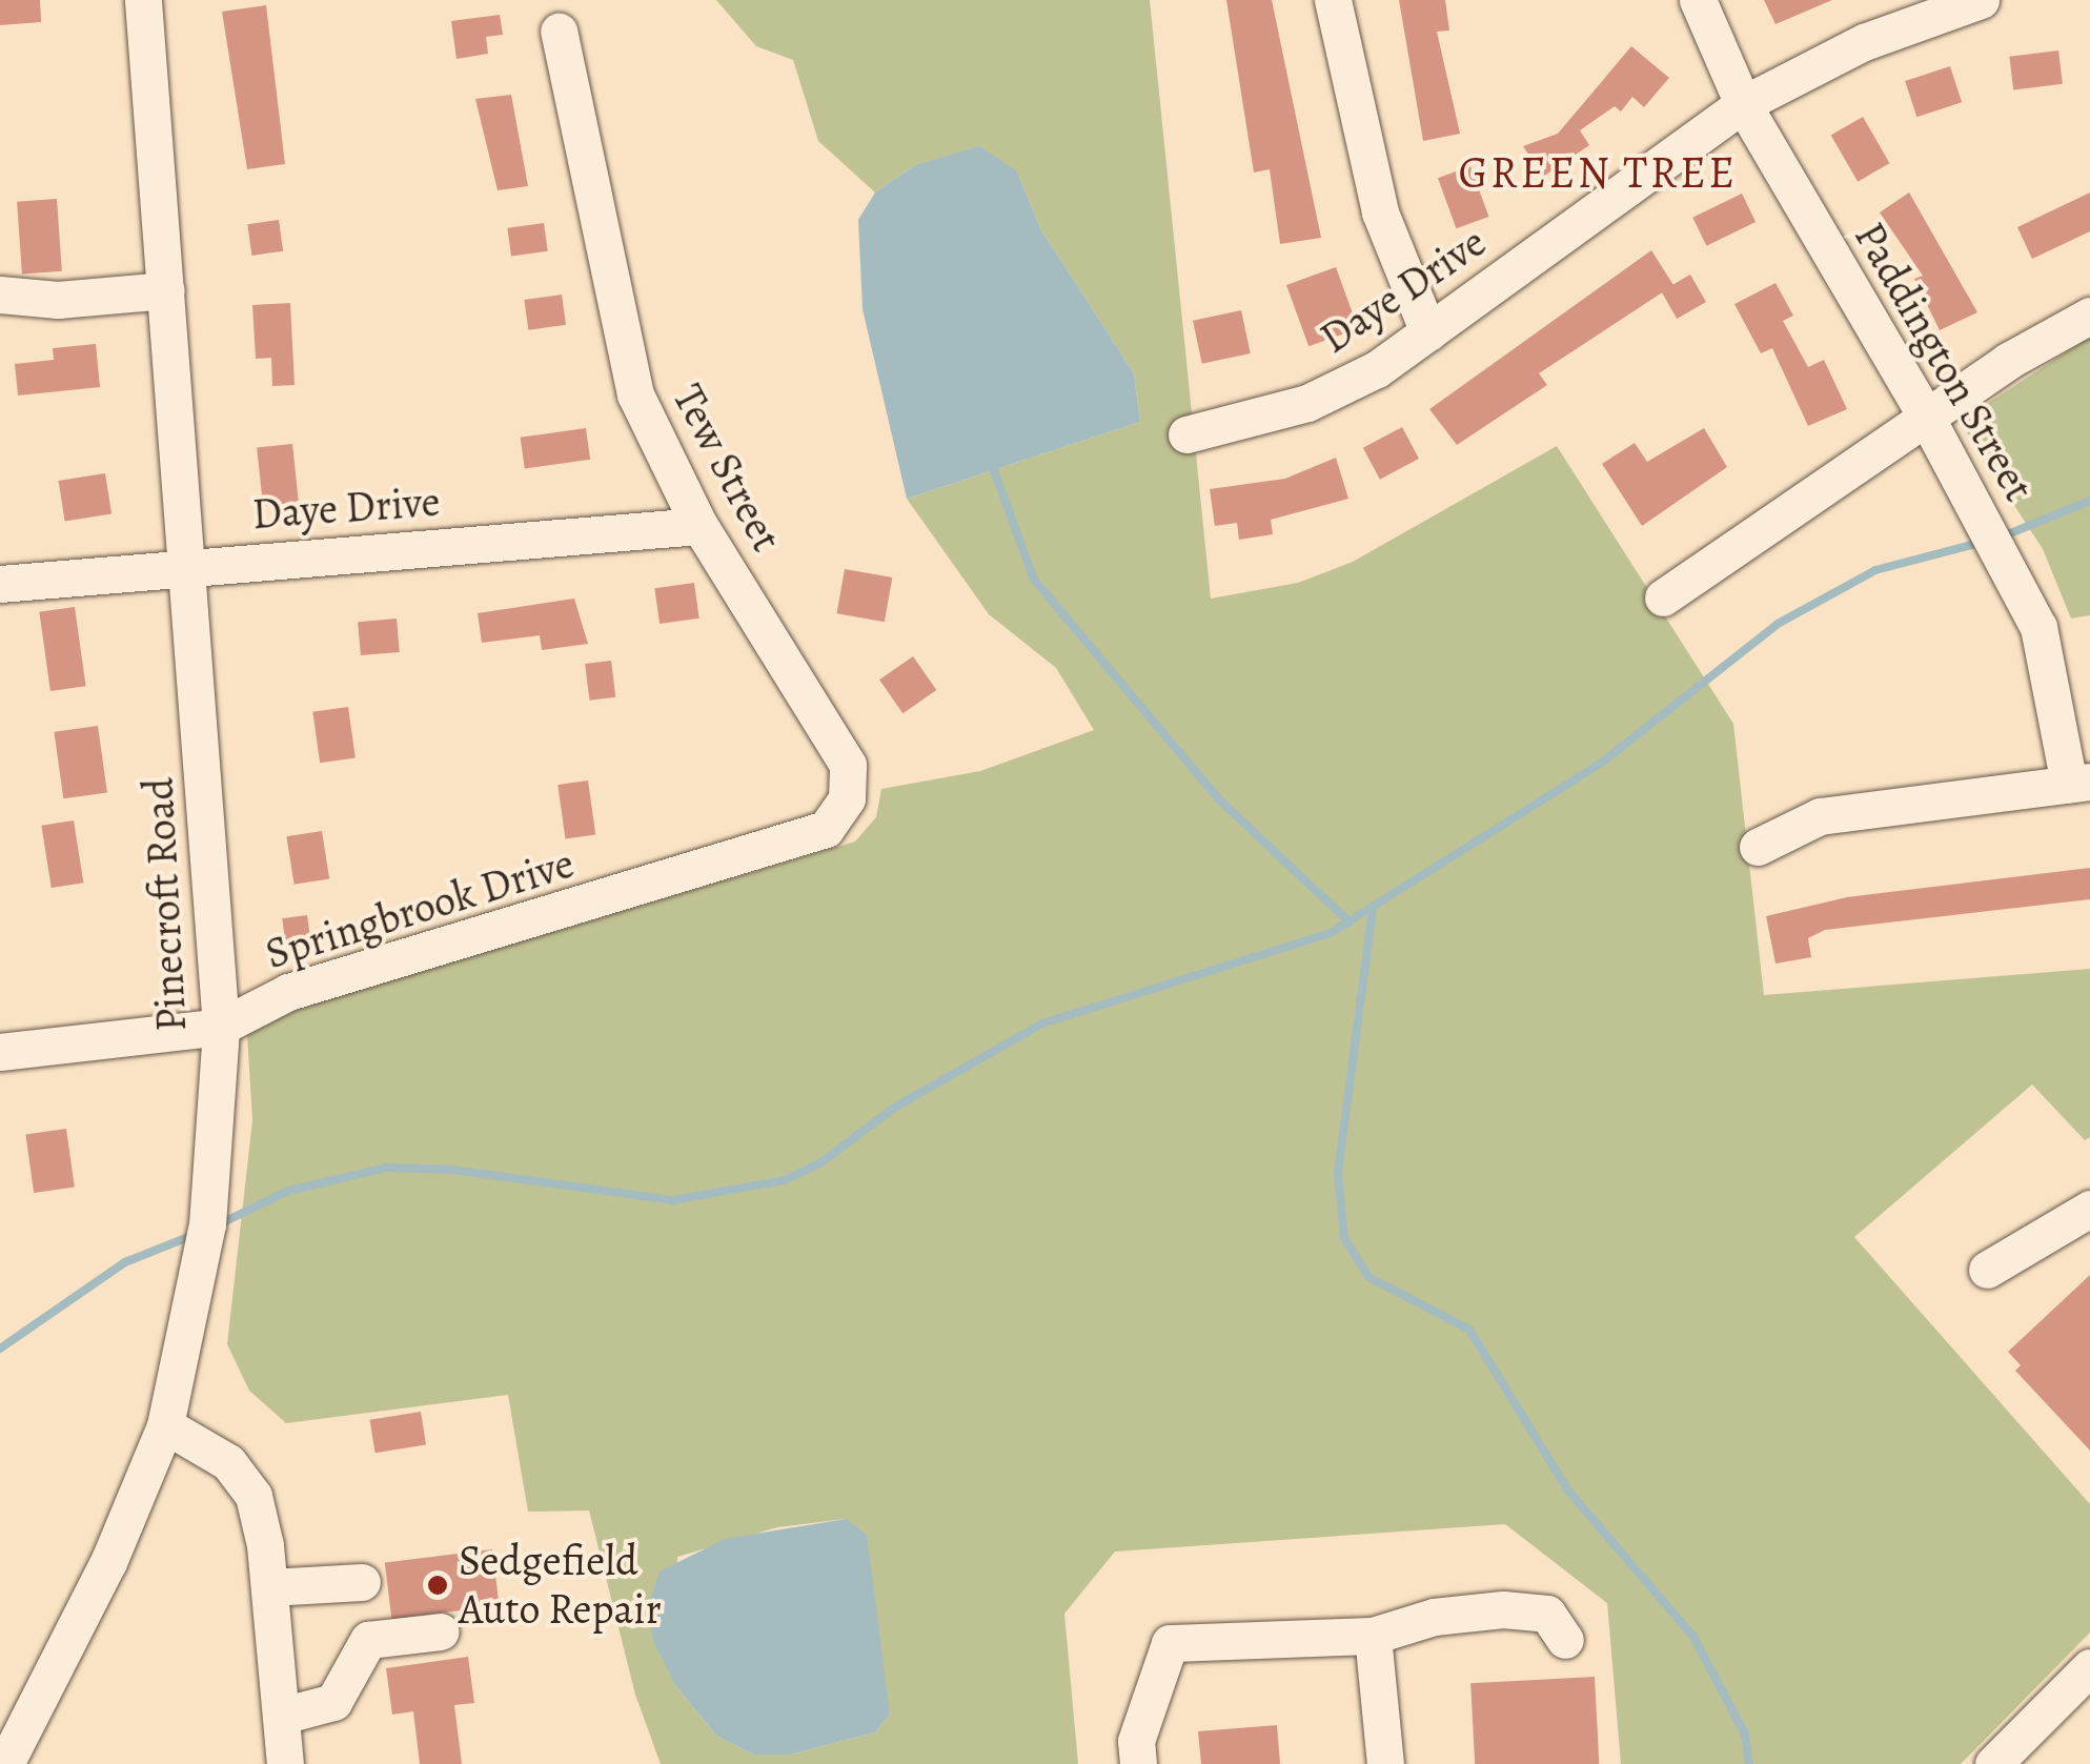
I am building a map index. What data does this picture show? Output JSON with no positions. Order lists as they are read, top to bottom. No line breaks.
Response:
{"streets":{"street":["Daye Drive","Paddington Street","Tew Street","Pinecroft Road","Springbrook Drive"]},"crossings":[["Daye Drive","Paddington Street"],["Daye Drive","Tew Street"],["Daye Drive","Pinecroft Road"],["Tew Street","Springbrook Drive"],["Pinecroft Road","Springbrook Drive"]],"districts":["GREEN TREE"],"places":["Sedgefield Auto Repair"]}
